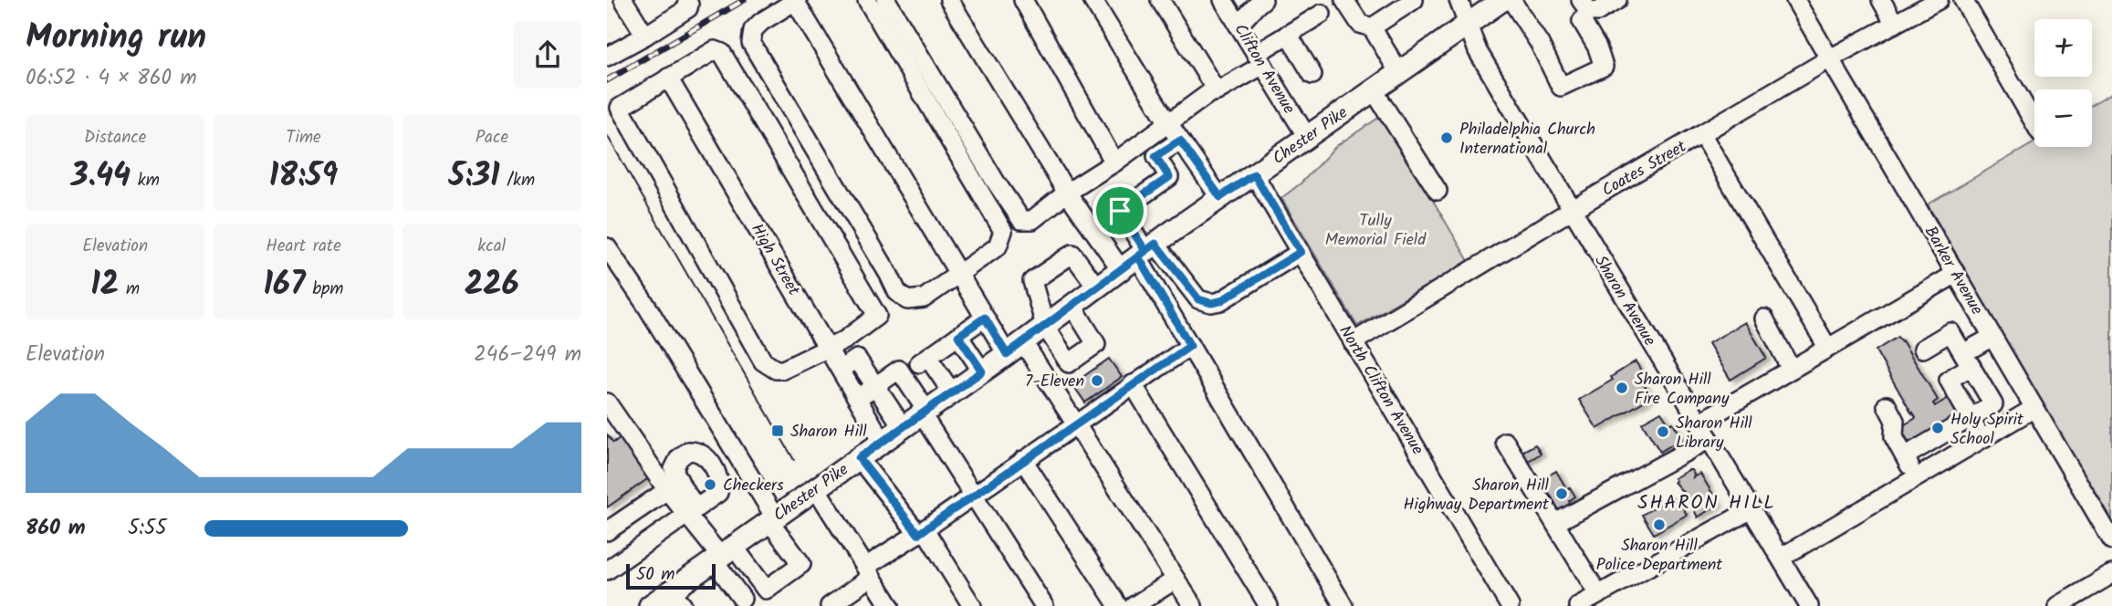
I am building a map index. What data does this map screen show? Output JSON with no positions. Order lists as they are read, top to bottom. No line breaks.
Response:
{"streets":{"main road":["Chester Pike"],"street":["Clifton Avenue","Coates Street","High Street","Barker Avenue","Sharon Avenue","North Clifton Avenue"]},"crossings":[["Clifton Avenue","Chester Pike"],["Chester Pike","High Street"],["Chester Pike","Sharon Avenue"],["Chester Pike","North Clifton Avenue"],["Coates Street","Barker Avenue"],["Coates Street","Sharon Avenue"],["Coates Street","North Clifton Avenue"]],"districts":["SHARON HILL"],"parks":["Tully Memorial Field"],"places":{"other":["Philadelphia Church International","7-Eleven","Sharon Hill Fire Company","Holy Spirit School","Sharon Hill Library","Checkers","Sharon Hill Highway Department","Sharon Hill Police Department"],"transit":["Sharon Hill"]},"scale_bar":"50 m","page":{"heading":["Morning run","06:52 · 4 × 860 m"],"map_buttons":["+","−"],"stats":[["Distance","3.44 km"],["Time","18:59"],["Pace","5:31 /km"],["Elevation","12 m"],["Heart rate","167 bpm"],["kcal","226"]],"chart":["Elevation","246–249 m"],"list":[{"name":"860 m","note":"5:55"}],"scale":"50 m"}}
